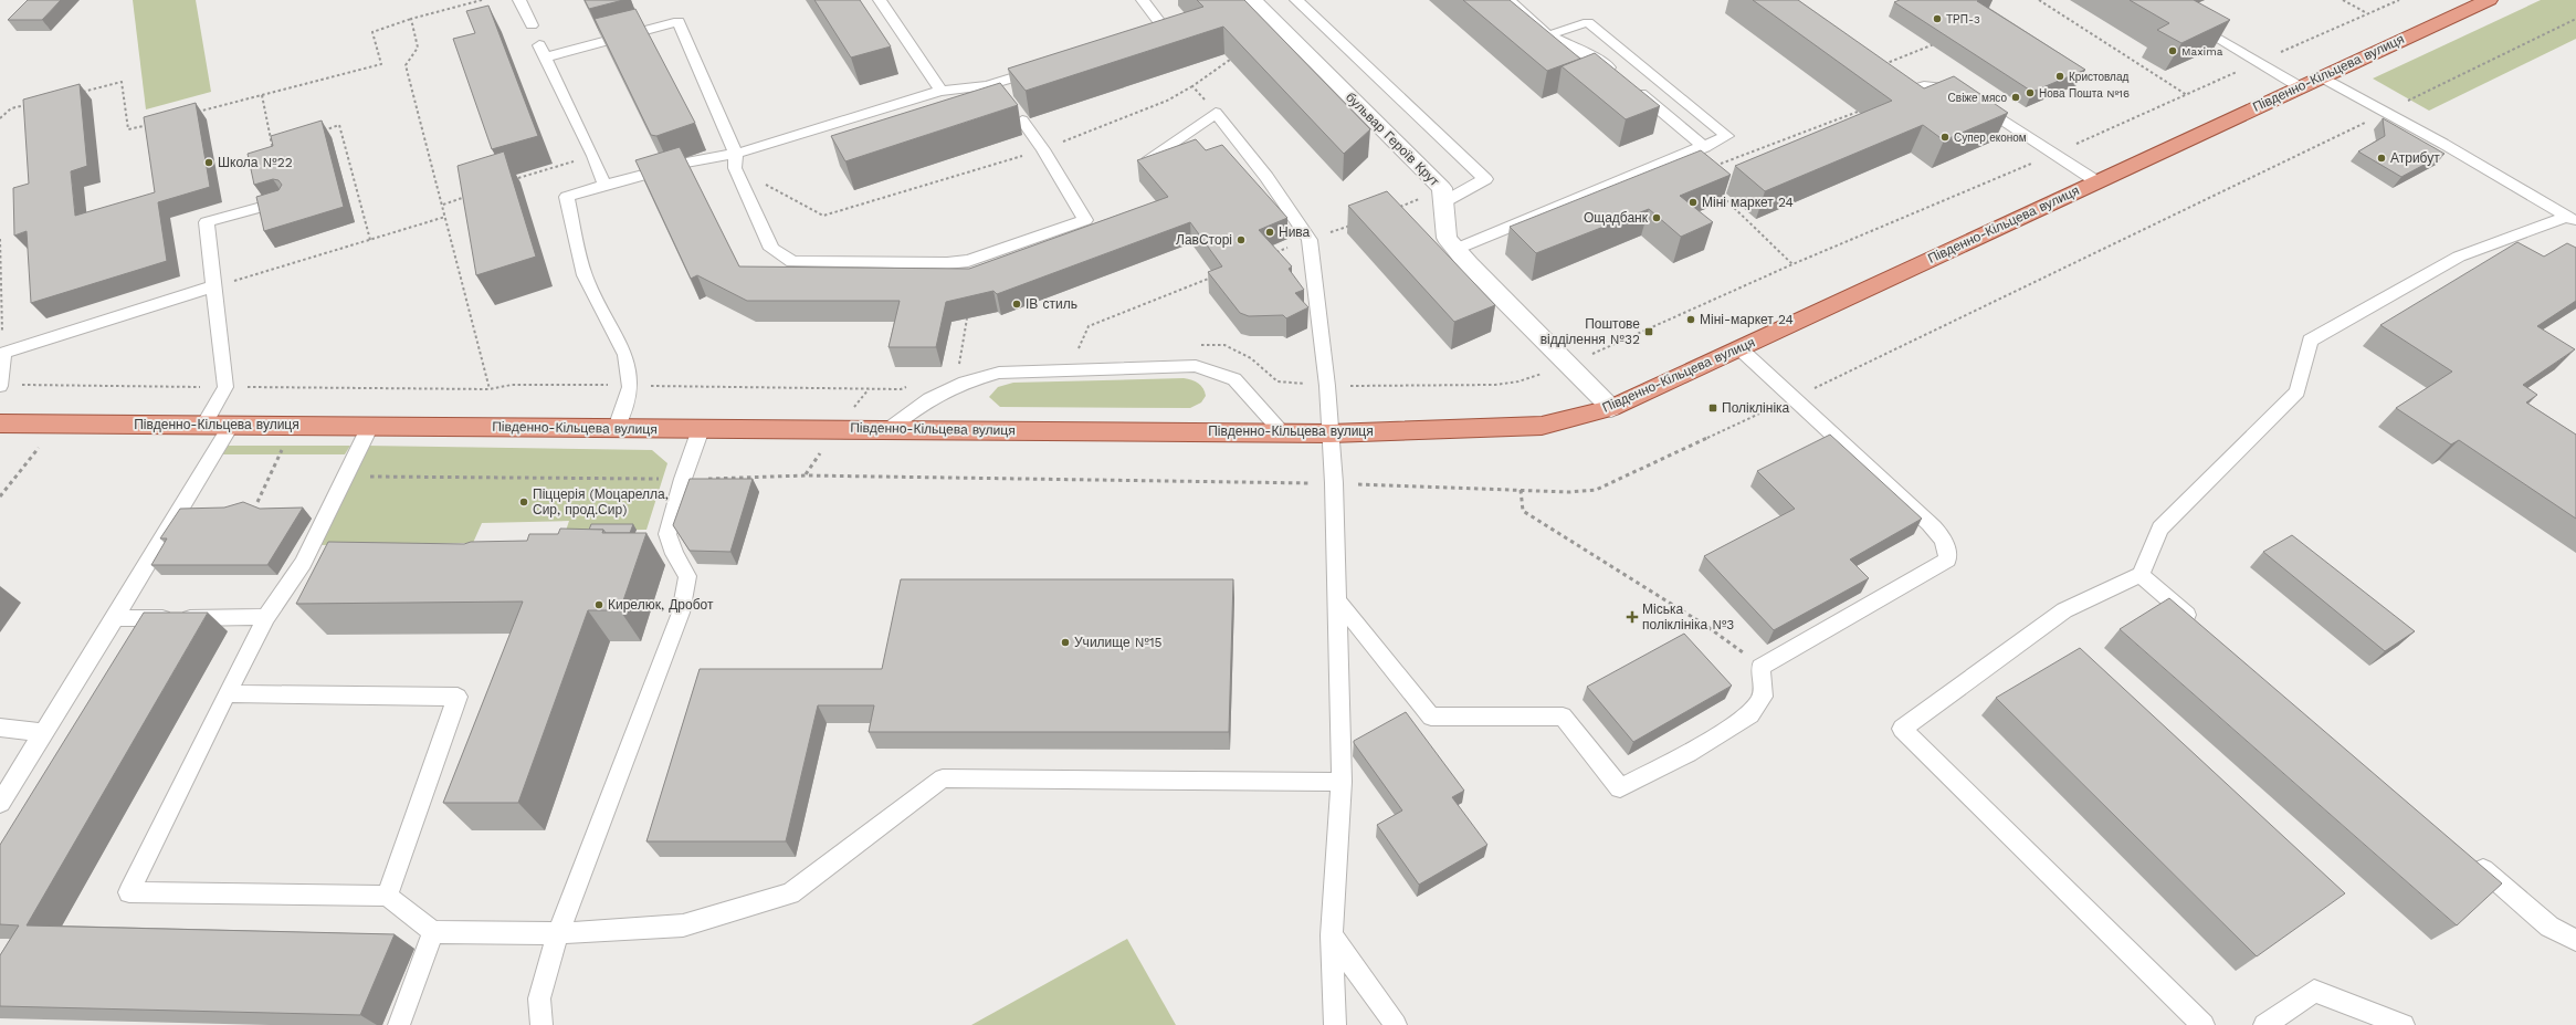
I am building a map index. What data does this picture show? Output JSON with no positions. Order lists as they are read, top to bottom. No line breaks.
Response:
{"streets":{"main road":["Південно-Кільцева вулиця"],"street":["бульвар Героїв Крут"]},"crossings":[["Південно-Кільцева вулиця","бульвар Героїв Крут"]],"places":{"other":["ТРП-3","Maxima","Кристовлад","Нова Пошта №16","Свіже мясо","Супер економ","Атрибут","Школа №22","Міні маркет 24","Ощадбанк","Нива","ЛавСторі","ІВ стиль","Міні-маркет 24","Піццерія (Моцарелла, Сир, прод.Сир)","Кирелюк, Дробот","Училище №15"],"transit":["Поштове відділення №32","Поліклініка"],"health":["Міська поліклініка №3"]}}
